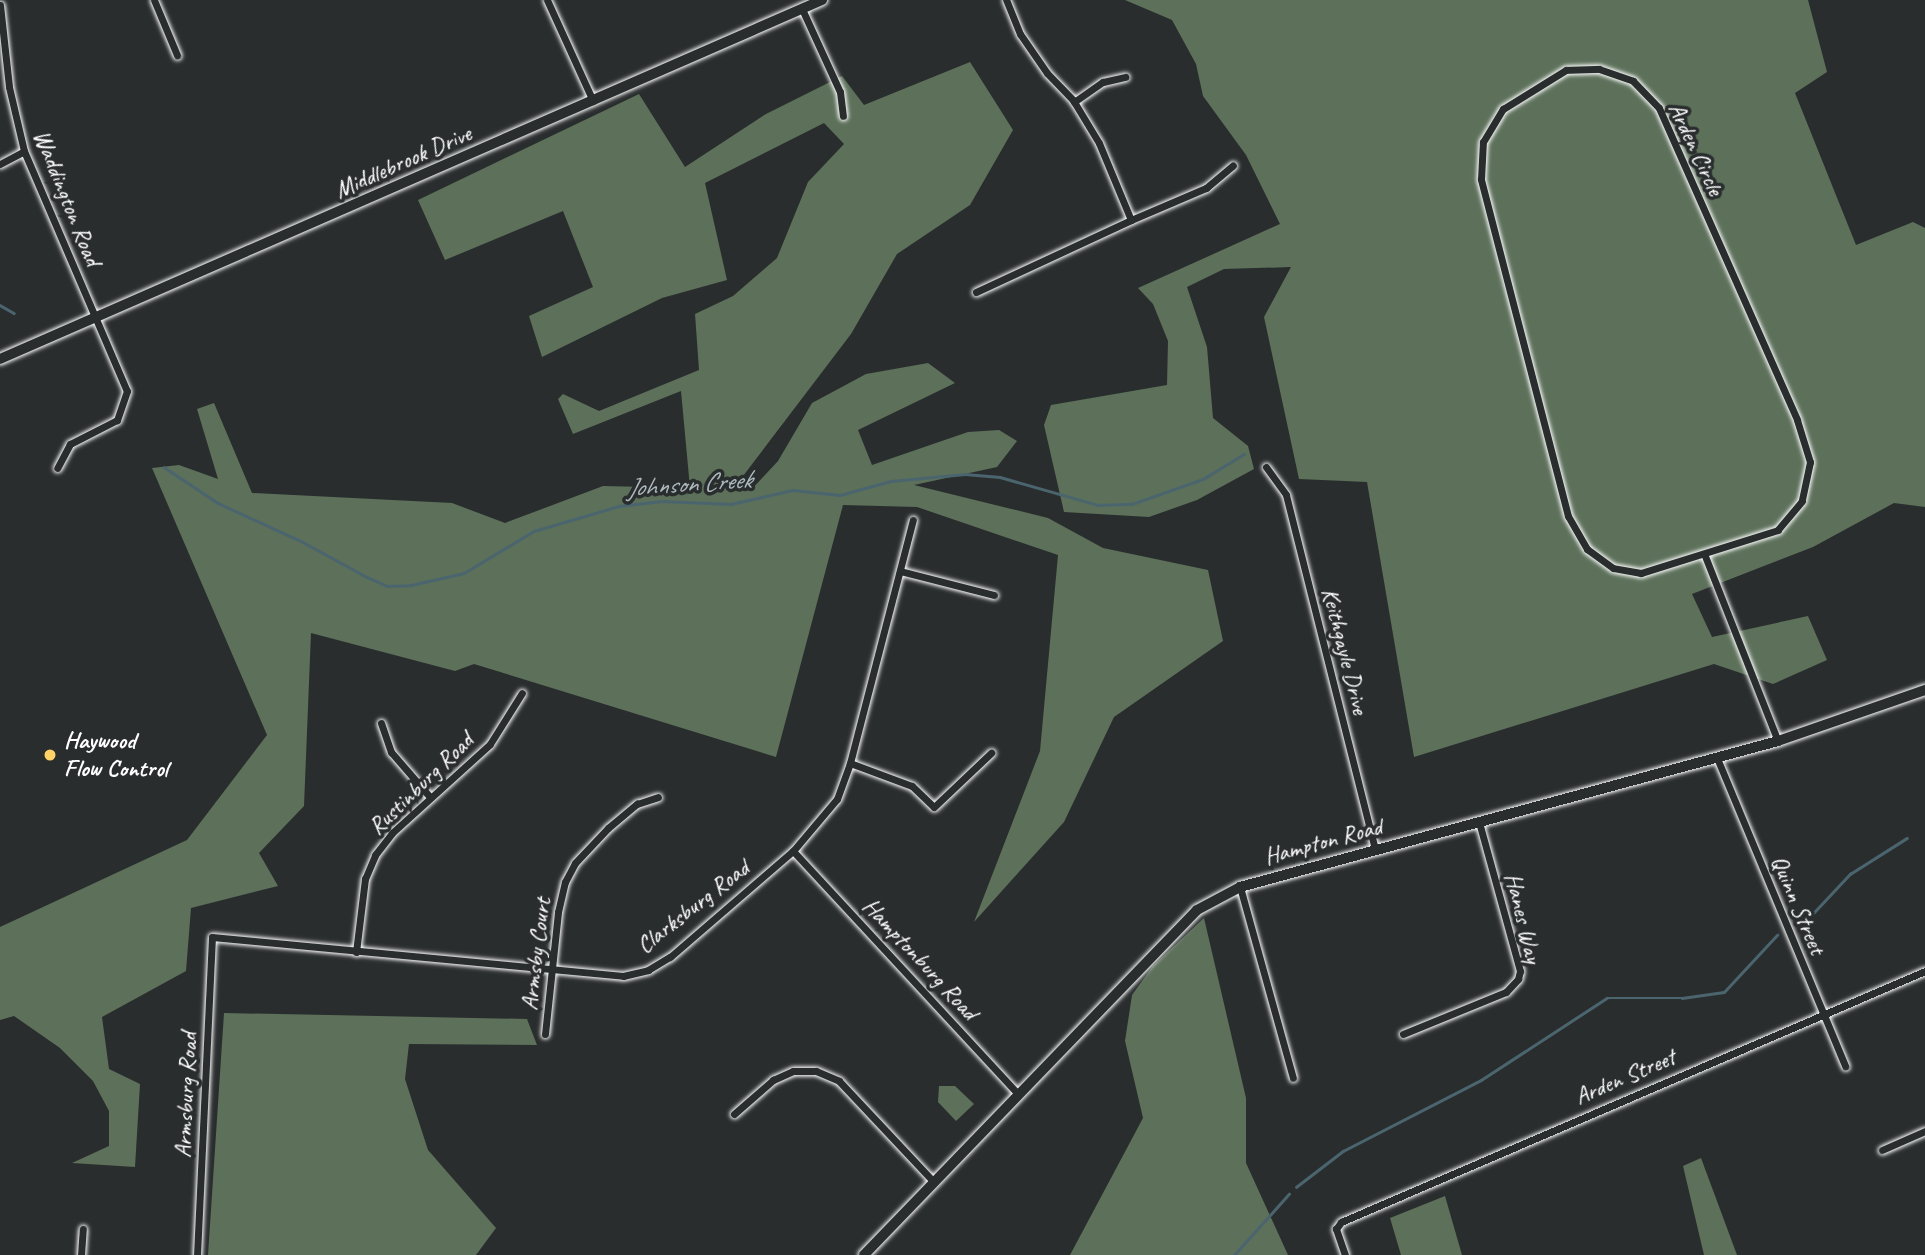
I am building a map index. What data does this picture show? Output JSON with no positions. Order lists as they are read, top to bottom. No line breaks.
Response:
{"streets":{"main road":["Middlebrook Drive","Hampton Road"],"street":["Arden Circle","Waddington Road","Keithgayle Drive","Rustinburg Road","Quinn Street","Clarksburg Road","Hanes Way","Armsby Court","Hamptonburg Road","Arden Street","Armsburg Road"]},"crossings":[["Middlebrook Drive","Waddington Road"],["Keithgayle Drive","Hampton Road"],["Rustinburg Road","Clarksburg Road"],["Hampton Road","Quinn Street"],["Hampton Road","Hanes Way"],["Hampton Road","Hamptonburg Road"],["Quinn Street","Arden Street"],["Clarksburg Road","Armsby Court"],["Clarksburg Road","Hamptonburg Road"],["Clarksburg Road","Armsburg Road"]],"water":["Johnson Creek"],"places":["Haywood Flow Control"]}
